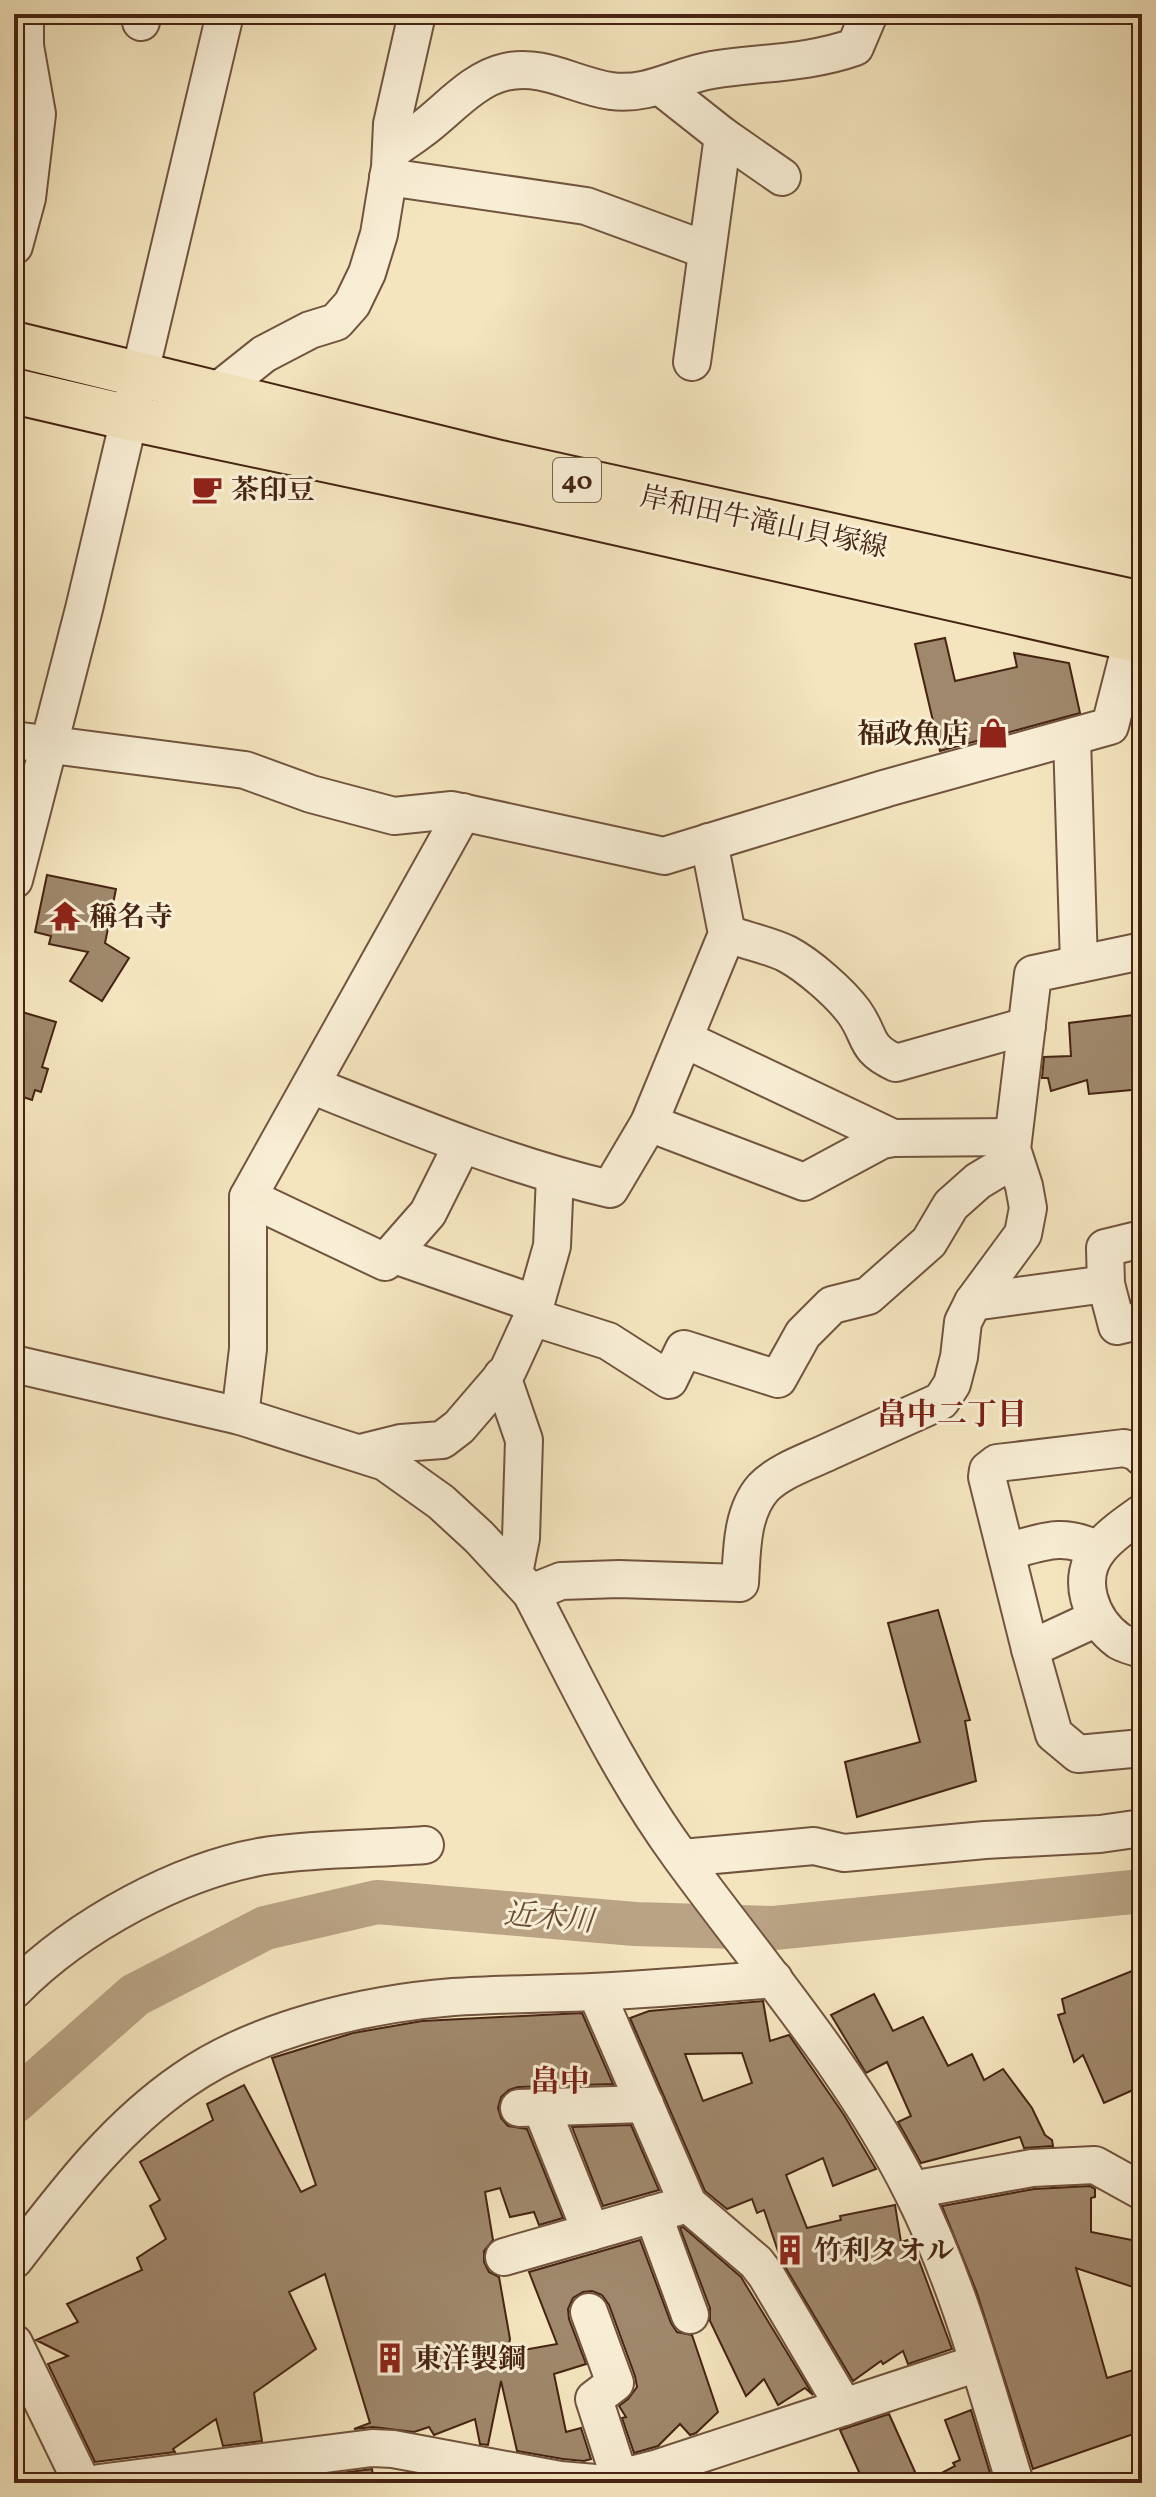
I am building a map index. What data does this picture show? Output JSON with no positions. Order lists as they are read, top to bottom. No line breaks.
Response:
{"streets":{"main road":["40","岸和田牛滝山貝塚線"]},"districts":["畠中二丁目","畠中"],"water":["近木川"],"places":{"cafe":["茶印豆"],"shop":["福政魚店"],"temple":["稱名寺"],"building":["竹利タオル","東洋製鋼"]}}
